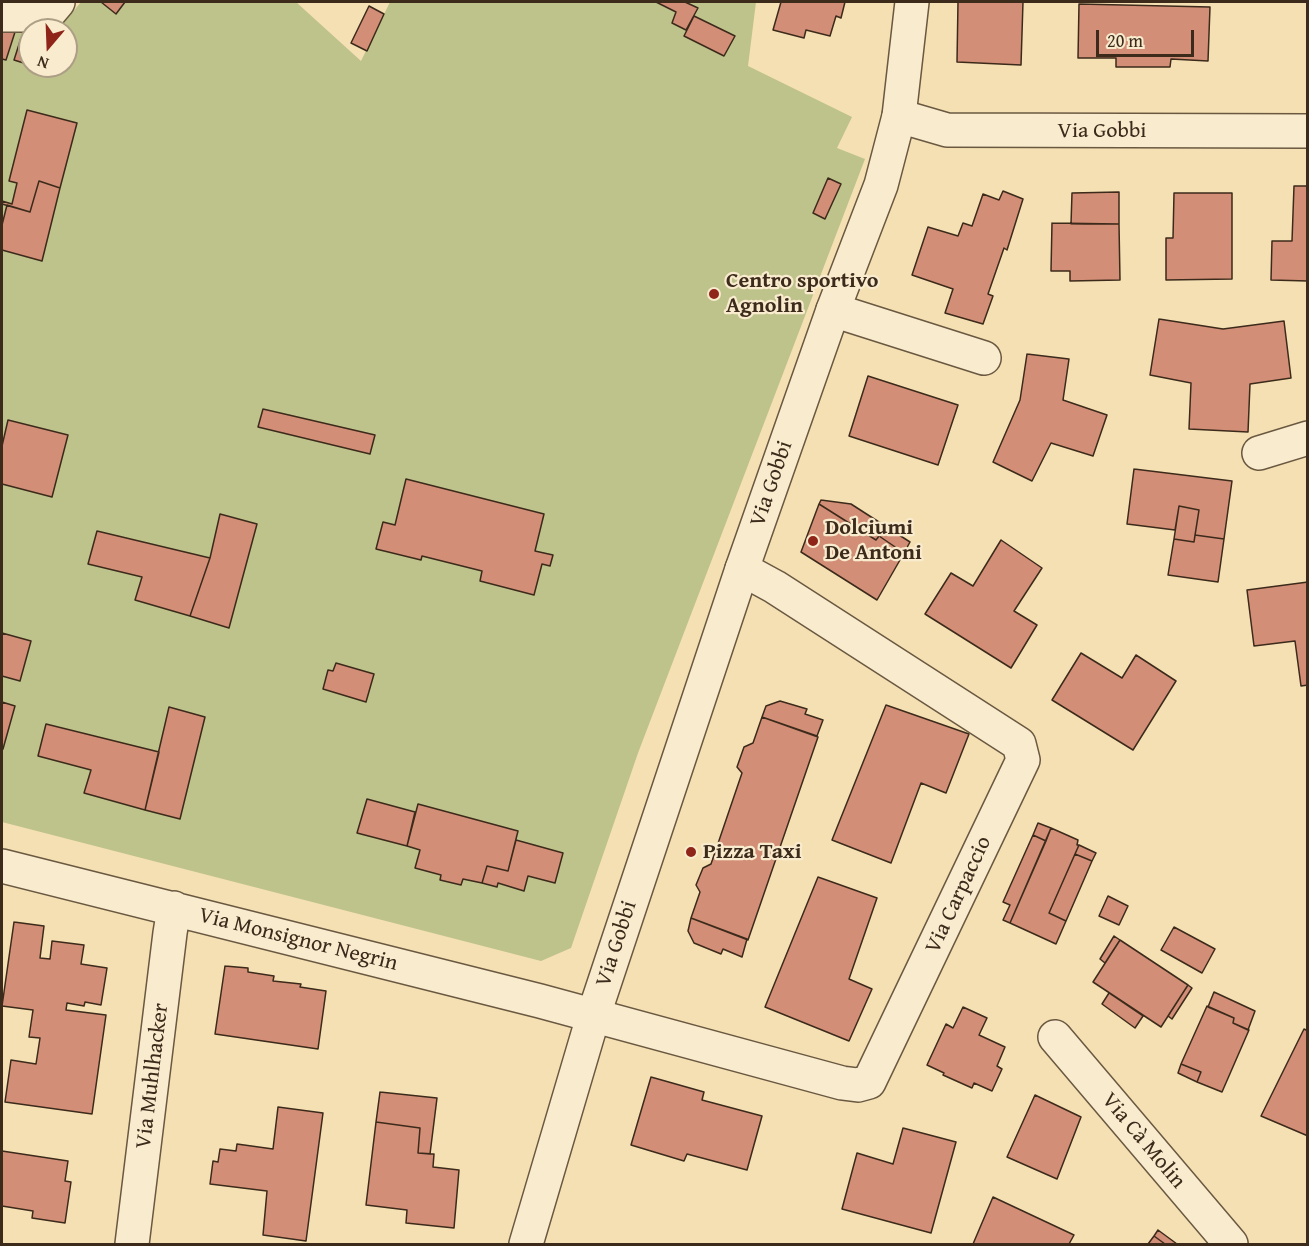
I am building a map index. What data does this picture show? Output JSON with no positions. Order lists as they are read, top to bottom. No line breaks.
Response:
{"streets":{"street":["Via Gobbi","Via Carpaccio","Via Monsignor Negrin","Via Muhlhacker","Via Cà Molin"]},"crossings":[["Via Gobbi","Via Carpaccio"],["Via Gobbi","Via Monsignor Negrin"],["Via Carpaccio","Via Monsignor Negrin"],["Via Monsignor Negrin","Via Muhlhacker"]],"places":["Centro sportivo Agnolin","Dolciumi De Antoni","Pizza Taxi"],"scale_bar":"20 m","north":"bottom"}
